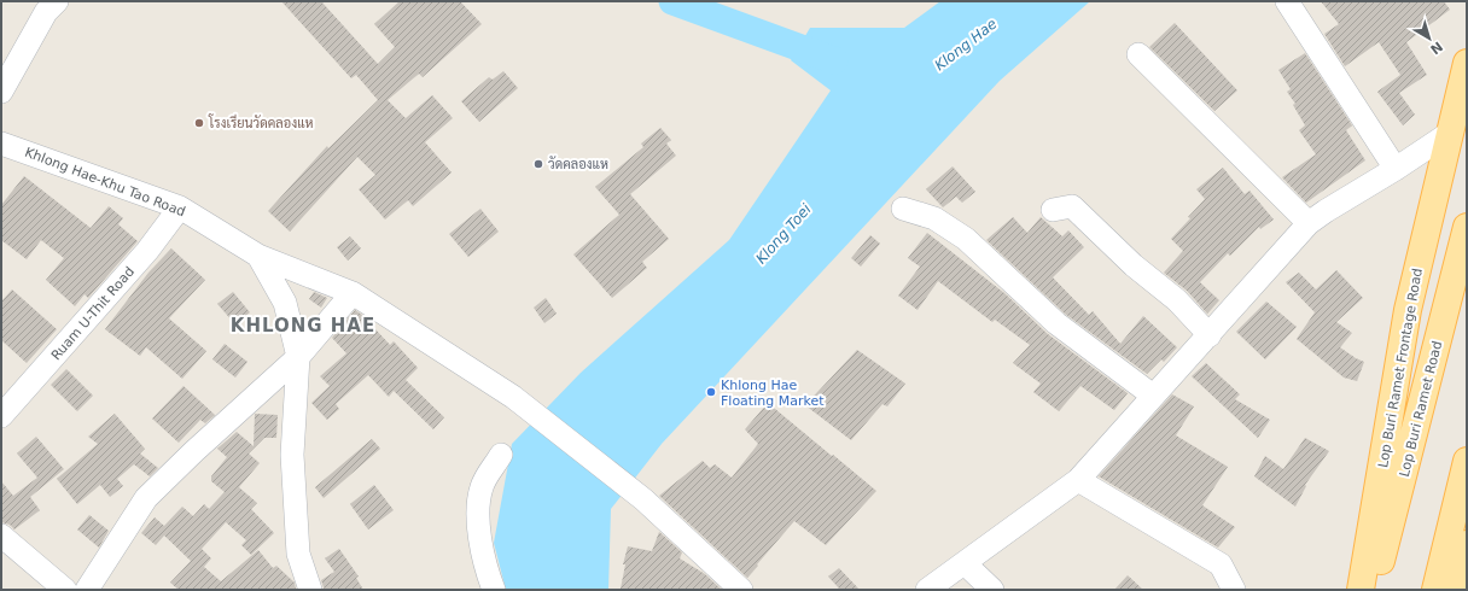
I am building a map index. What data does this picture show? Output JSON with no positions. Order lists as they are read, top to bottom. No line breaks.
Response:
{"streets":{"main road":["Lop Buri Ramet Frontage Road","Lop Buri Ramet Road"],"street":["Khlong Hae-Khu Tao Road","Ruam U-Thit Road"]},"crossings":[["Khlong Hae-Khu Tao Road","Ruam U-Thit Road"]],"districts":["KHLONG HAE"],"water":["Klong Hae","Klong Toei"],"places":["โรงเรียนวัดคลองแห","วัดคลองแห","Khlong Hae Floating Market"],"north":"bottom right"}
